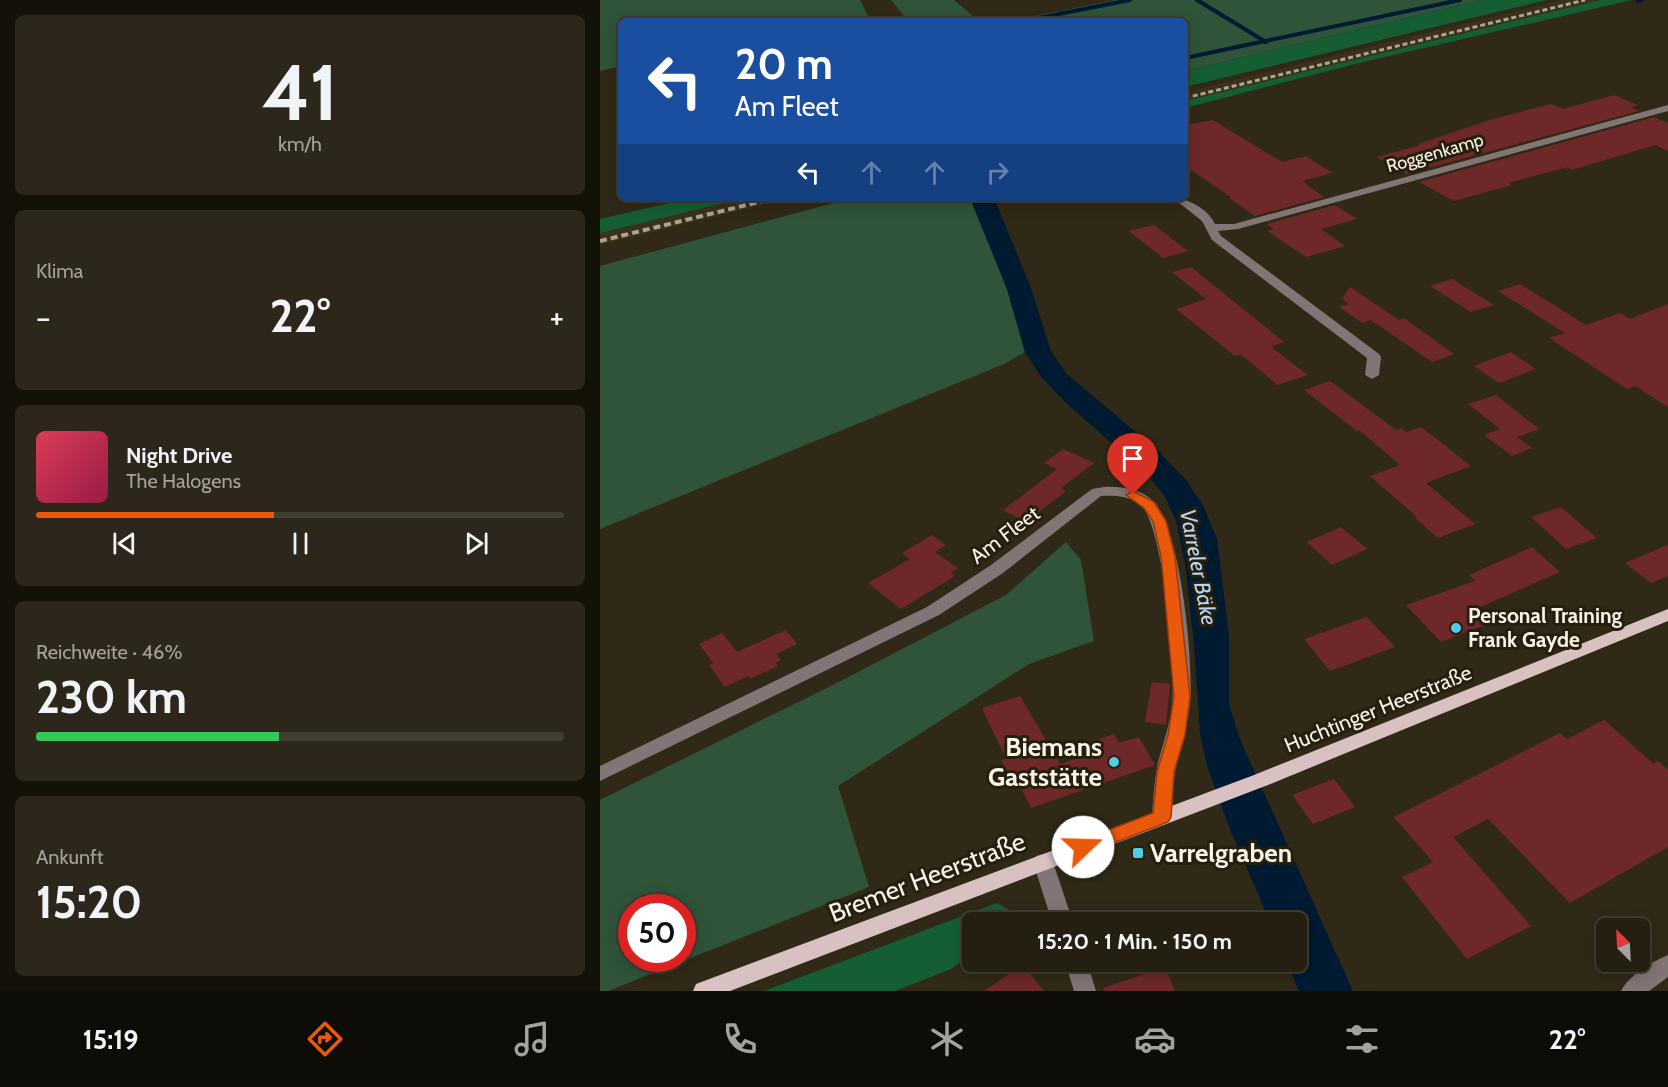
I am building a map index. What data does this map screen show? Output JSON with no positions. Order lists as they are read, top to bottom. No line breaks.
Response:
{"streets":{"main road":["Huchtinger Heerstraße","Bremer Heerstraße"],"street":["Roggenkamp","Am Fleet"]},"crossings":[["Am Fleet","Bremer Heerstraße"],["Huchtinger Heerstraße","Bremer Heerstraße"]],"water":["Varreler Bäke"],"places":{"other":["Personal Training Frank Gayde","Biemans Gaststätte"],"transit":["Varrelgraben"]},"north":"top left","page":{"tile":[["41","km/h"],"Klima",["Reichweite · 46%","230 km"],["Ankunft","15:20"]],"turn":["20 m","Am Fleet"],"heat":["−","22°","+"],"song":["Night Drive","The Halogens"],"limit":"50","trip":"15:20 · 1 Min. · 150 m","tabs":["15:19","22°"]}}
